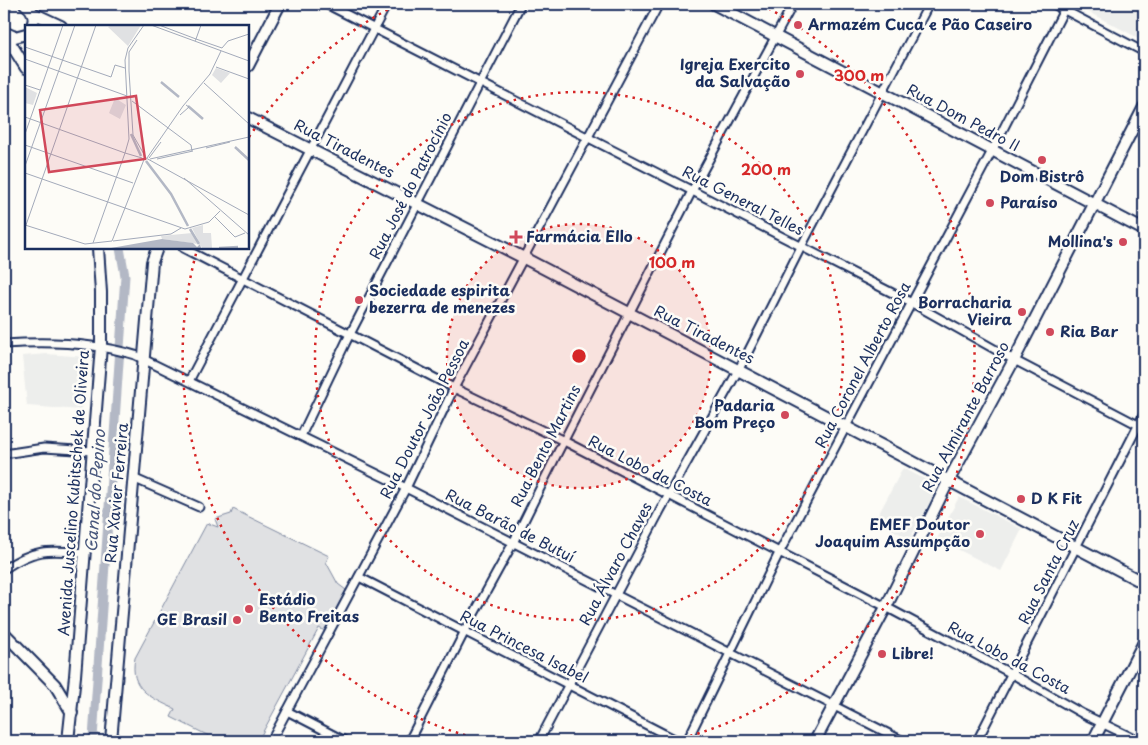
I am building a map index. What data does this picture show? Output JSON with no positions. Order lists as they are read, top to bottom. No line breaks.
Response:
{"streets":{"street":["Rua Dom Pedro II","Rua Tiradentes","Rua José do Patrocínio","Rua General Telles","Rua Coronel Alberto Rosa","Rua Almirante Barroso","Rua Doutor João Pessoa","Rua Bento Martins","Rua Lobo da Costa","Avenida Juscelino Kubitschek de Oliveira","Rua Xavier Ferreira","Rua Barão de Butuí","Rua Álvaro Chaves","Rua Santa Cruz","Rua Princesa Isabel"]},"crossings":[["Rua Dom Pedro II","Rua Coronel Alberto Rosa"],["Rua Dom Pedro II","Rua Almirante Barroso"],["Rua Dom Pedro II","Rua Bento Martins"],["Rua Dom Pedro II","Rua Álvaro Chaves"],["Rua Tiradentes","Rua José do Patrocínio"],["Rua Tiradentes","Rua Coronel Alberto Rosa"],["Rua Tiradentes","Rua Almirante Barroso"],["Rua Tiradentes","Rua Doutor João Pessoa"],["Rua Tiradentes","Rua Bento Martins"],["Rua Tiradentes","Rua Álvaro Chaves"],["Rua Tiradentes","Rua Santa Cruz"],["Rua José do Patrocínio","Rua General Telles"],["Rua José do Patrocínio","Rua Lobo da Costa"],["Rua José do Patrocínio","Rua Barão de Butuí"],["Rua General Telles","Rua Coronel Alberto Rosa"],["Rua General Telles","Rua Almirante Barroso"],["Rua General Telles","Rua Doutor João Pessoa"],["Rua General Telles","Rua Bento Martins"],["Rua General Telles","Rua Álvaro Chaves"],["Rua General Telles","Rua Santa Cruz"],["Rua Coronel Alberto Rosa","Rua Lobo da Costa"],["Rua Coronel Alberto Rosa","Rua Barão de Butuí"],["Rua Almirante Barroso","Rua Lobo da Costa"],["Rua Almirante Barroso","Rua Barão de Butuí"],["Rua Doutor João Pessoa","Rua Lobo da Costa"],["Rua Doutor João Pessoa","Rua Barão de Butuí"],["Rua Doutor João Pessoa","Rua Princesa Isabel"],["Rua Bento Martins","Rua Lobo da Costa"],["Rua Bento Martins","Rua Barão de Butuí"],["Rua Bento Martins","Rua Princesa Isabel"],["Rua Lobo da Costa","Rua Álvaro Chaves"],["Rua Lobo da Costa","Rua Santa Cruz"],["Avenida Juscelino Kubitschek de Oliveira","Rua Barão de Butuí"],["Rua Xavier Ferreira","Rua Barão de Butuí"],["Rua Barão de Butuí","Rua Álvaro Chaves"],["Rua Álvaro Chaves","Rua Princesa Isabel"]],"water":["Canal do Pepino"],"places":{"other":["Armazém Cuca e Pão Caseiro","Igreja Exercito da Salvação","Dom Bistrô","Paraíso","Mollina's","Sociedade espirita bezerra de menezes","Borracharia Vieira","Ria Bar","Padaria Bom Preço","D K Fit","EMEF Doutor Joaquim Assumpção","Estádio Bento Freitas","GE Brasil","Libre!"],"health":["Farmácia Ello"]},"rings":["300 m","200 m","100 m"]}
